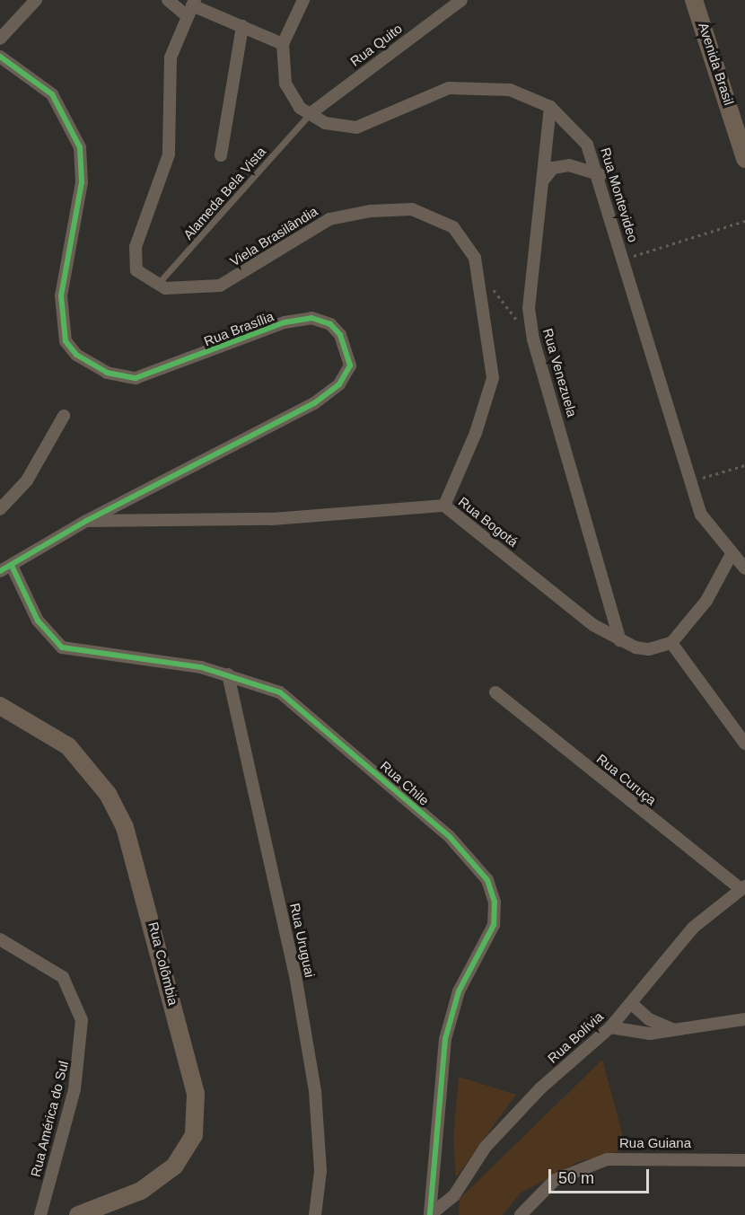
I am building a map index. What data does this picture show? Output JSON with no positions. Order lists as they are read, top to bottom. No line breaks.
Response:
{"streets":{"street":["Rua Quito","Avenida Brasil","Rua Montevideo","Viela Brasilândia","Rua Brasília","Rua Venezuela","Rua Bogotá","Rua Curuça","Rua Chile","Rua Uruguai","Rua Colômbia","Rua Bolívia","Rua América do Sul","Rua Guiana"],"lane":["Alameda Bela Vista"]},"crossings":[["Rua Quito","Alameda Bela Vista"],["Rua Quito","Rua Montevideo"],["Alameda Bela Vista","Rua Montevideo"],["Alameda Bela Vista","Viela Brasilândia"],["Rua Montevideo","Rua Venezuela"],["Viela Brasilândia","Rua Bogotá"],["Rua Brasília","Rua Bogotá"],["Rua Brasília","Rua Chile"],["Rua Venezuela","Rua Bogotá"],["Rua Curuça","Rua Bolívia"],["Rua Chile","Rua Uruguai"],["Rua Chile","Rua Bolívia"]],"scale_bar":"50 m"}
